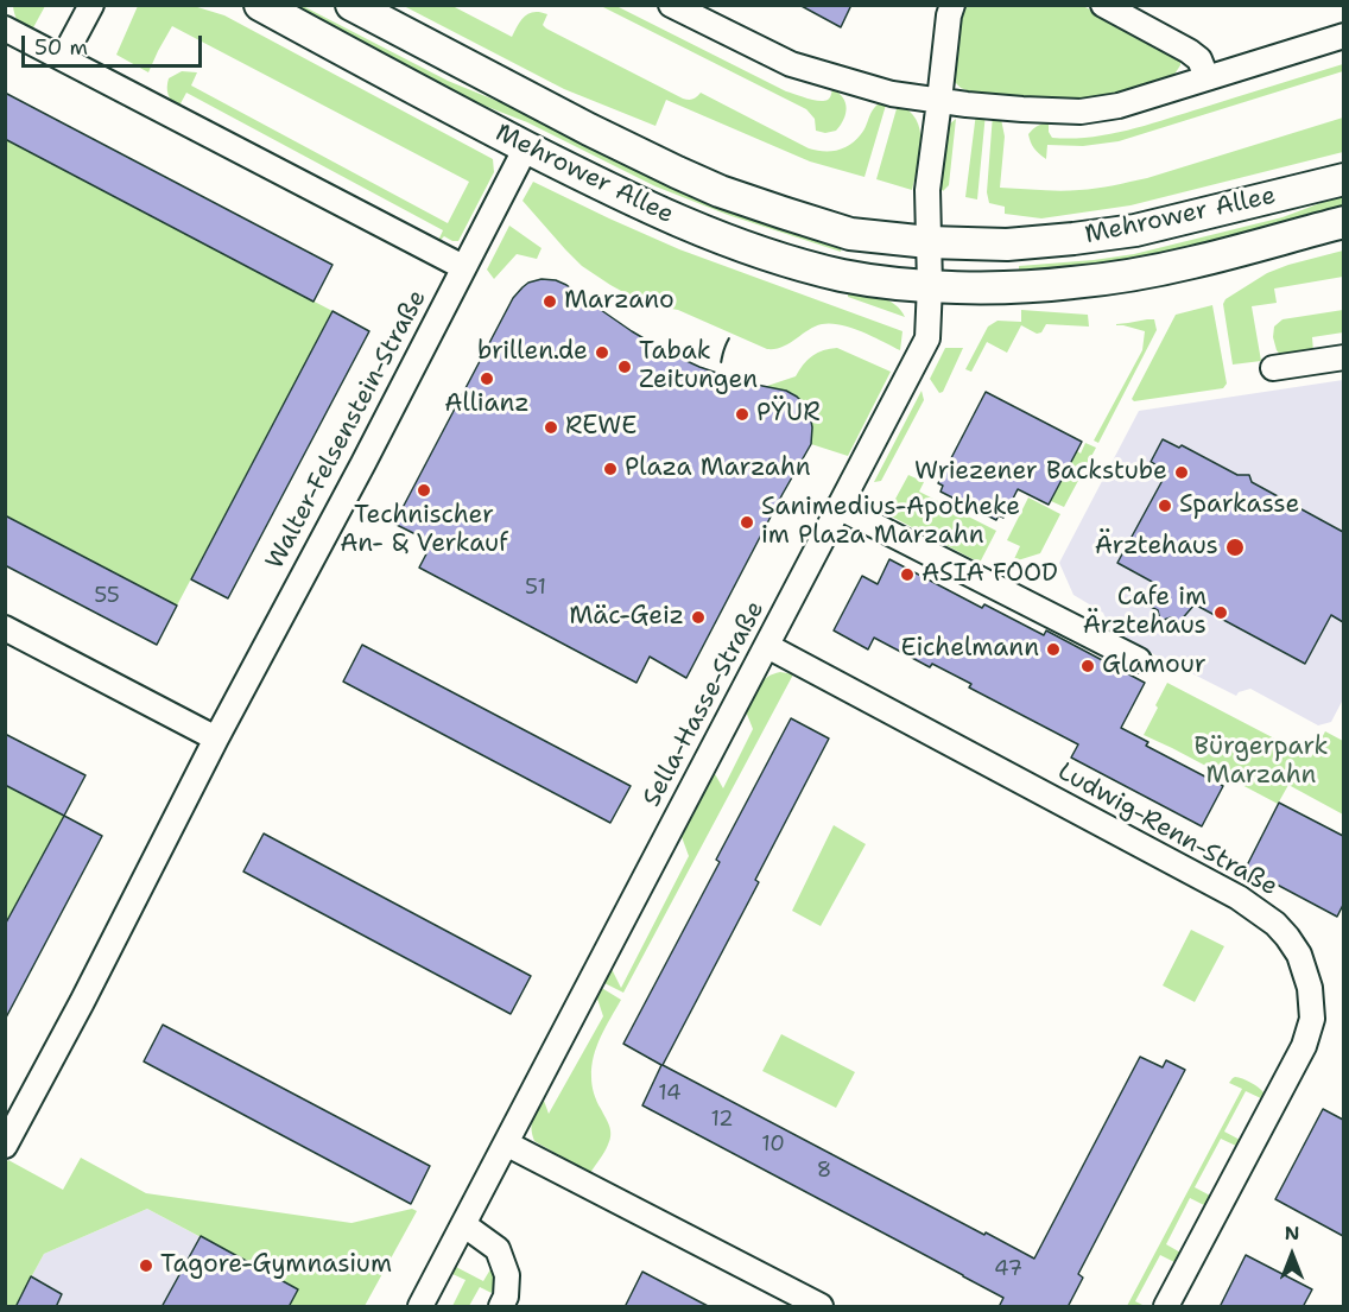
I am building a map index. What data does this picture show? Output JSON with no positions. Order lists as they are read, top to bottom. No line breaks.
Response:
{"streets":{"main road":["Mehrower Allee"],"street":["Walter-Felsenstein-Straße","Sella-Hasse-Straße","Ludwig-Renn-Straße"]},"crossings":[["Mehrower Allee","Walter-Felsenstein-Straße"],["Mehrower Allee","Sella-Hasse-Straße"],["Sella-Hasse-Straße","Ludwig-Renn-Straße"]],"parks":["Bürgerpark Marzahn"],"places":["Marzano","brillen.de","Tabak / Zeitungen","Allianz","PŸUR","REWE","Plaza Marzahn","Wriezener Backstube","Technischer An- & Verkauf","Sparkasse","Sanimedius-Apotheke im Plaza Marzahn","Ärztehaus","ASIA FOOD","Cafe im Ärztehaus","Mäc-Geiz","Eichelmann","Glamour","Tagore-Gymnasium"],"house_numbers":["51","55","14","12","10","8","47"],"scale_bar":"50 m","north":"top"}
